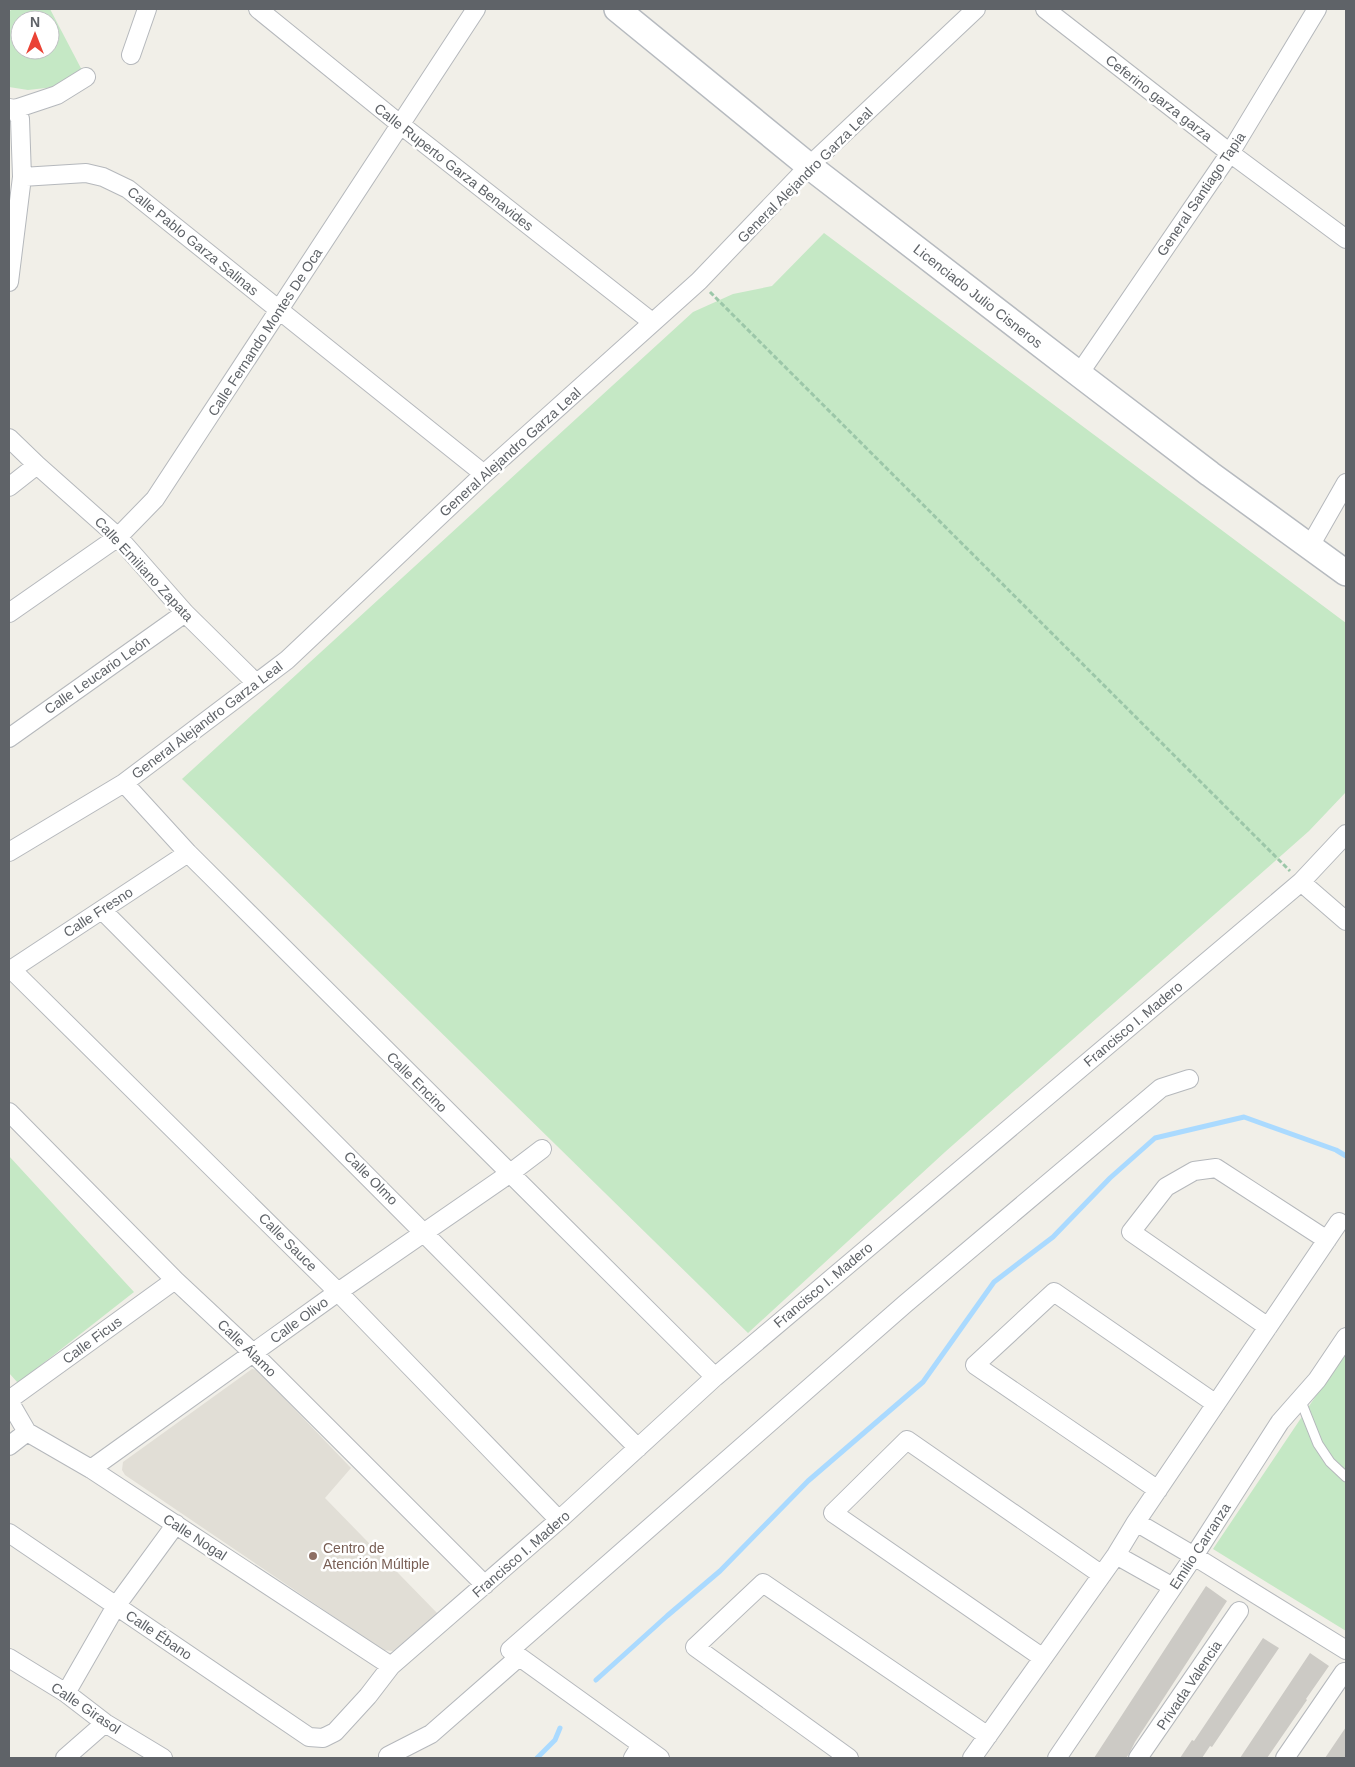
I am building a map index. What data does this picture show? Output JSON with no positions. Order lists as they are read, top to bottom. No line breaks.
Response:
{"streets":{"street":["Ceferino garza garza","Calle Ruperto Garza Benavides","General Alejandro Garza Leal","General Santiago Tapia","Calle Pablo Garza Salinas","Licenciado Julio Cisneros","Calle Fernando Montes De Oca","Calle Emiliano Zapata","Calle Leucario León","Calle Fresno","Francisco I. Madero","Calle Encino","Calle Olmo","Calle Sauce","Calle Olivo","Calle Ficus","Calle Álamo","Calle Nogal","Emilio Carranza","Calle Ébano","Privada Valencia","Calle Girasol"]},"crossings":[["Ceferino garza garza","General Santiago Tapia"],["Calle Ruperto Garza Benavides","General Alejandro Garza Leal"],["Calle Ruperto Garza Benavides","Calle Fernando Montes De Oca"],["General Alejandro Garza Leal","Calle Pablo Garza Salinas"],["General Alejandro Garza Leal","Licenciado Julio Cisneros"],["General Alejandro Garza Leal","Calle Emiliano Zapata"],["General Alejandro Garza Leal","Calle Encino"],["General Santiago Tapia","Licenciado Julio Cisneros"],["Calle Pablo Garza Salinas","Calle Fernando Montes De Oca"],["Calle Fernando Montes De Oca","Calle Emiliano Zapata"],["Calle Emiliano Zapata","Calle Leucario León"],["Calle Fresno","Calle Encino"],["Calle Fresno","Calle Olmo"],["Calle Fresno","Calle Sauce"],["Francisco I. Madero","Calle Encino"],["Francisco I. Madero","Calle Olmo"],["Francisco I. Madero","Calle Sauce"],["Francisco I. Madero","Calle Álamo"],["Francisco I. Madero","Calle Nogal"],["Francisco I. Madero","Calle Ébano"],["Calle Encino","Calle Olivo"],["Calle Olmo","Calle Olivo"],["Calle Sauce","Calle Olivo"],["Calle Olivo","Calle Álamo"],["Calle Olivo","Calle Nogal"],["Calle Ficus","Calle Álamo"]],"places":["Centro de Atención Múltiple"],"north":"top"}
